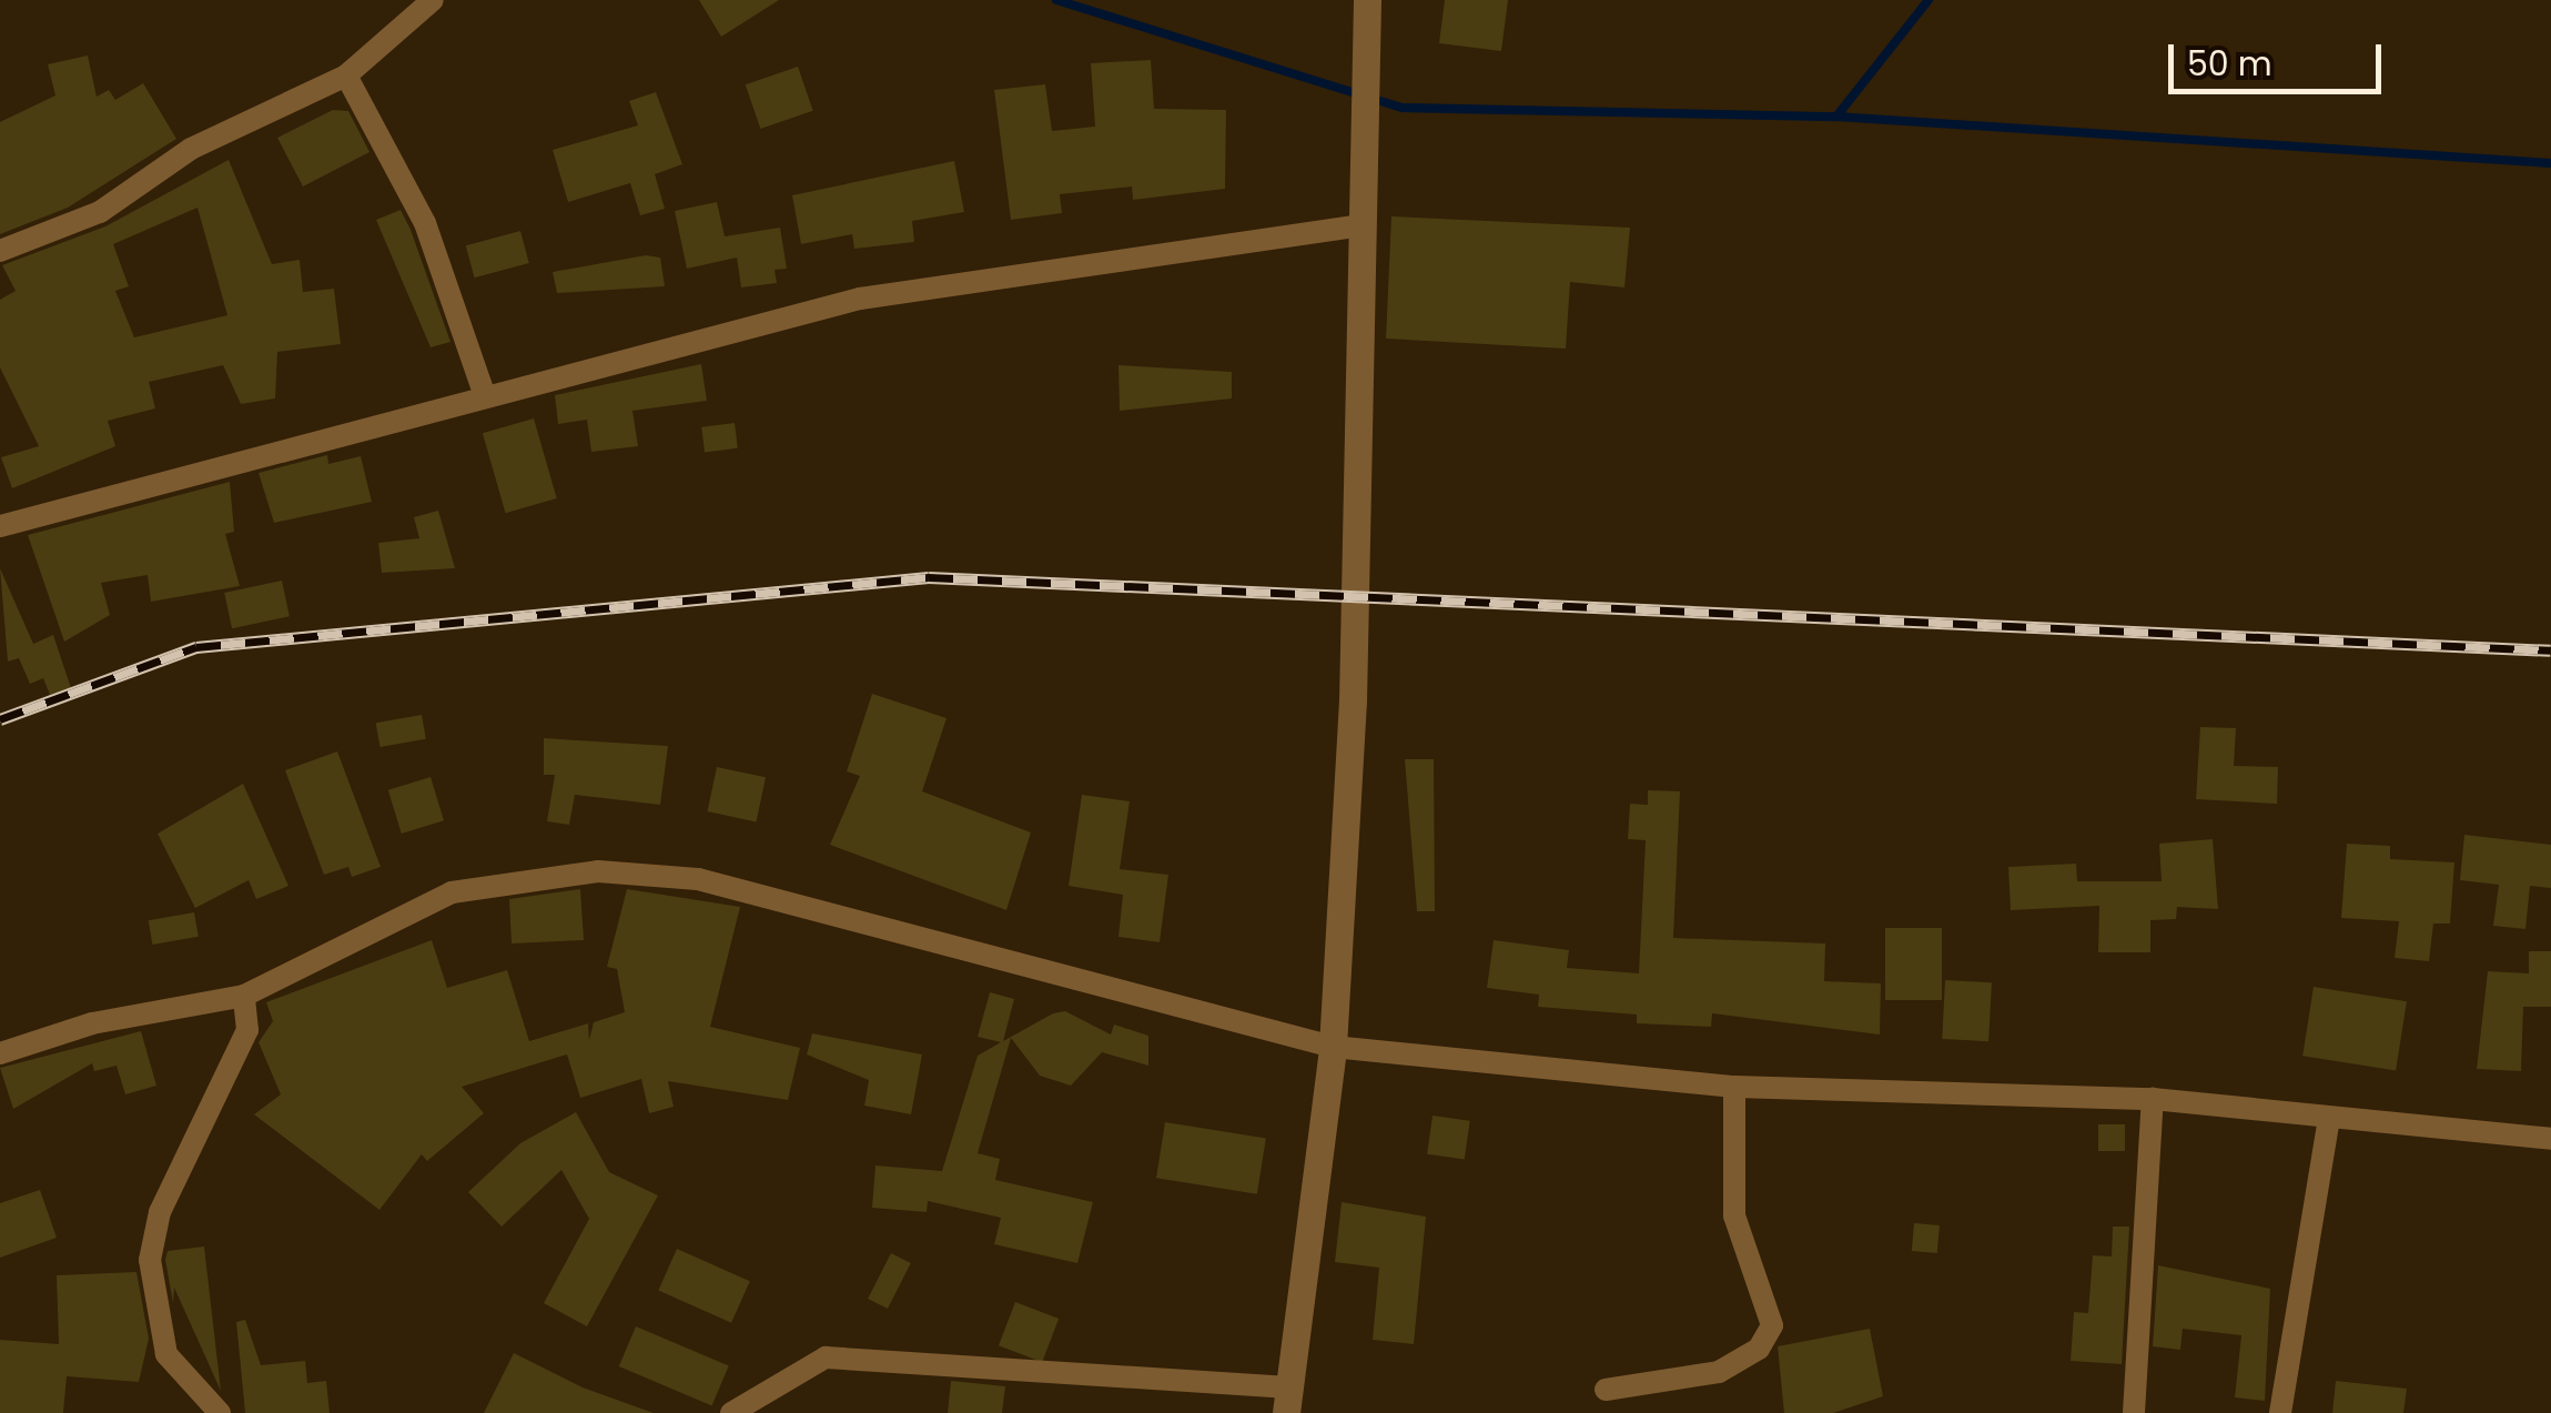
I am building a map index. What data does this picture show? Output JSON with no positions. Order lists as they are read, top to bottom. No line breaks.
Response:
{"scale_bar":"50 m"}
